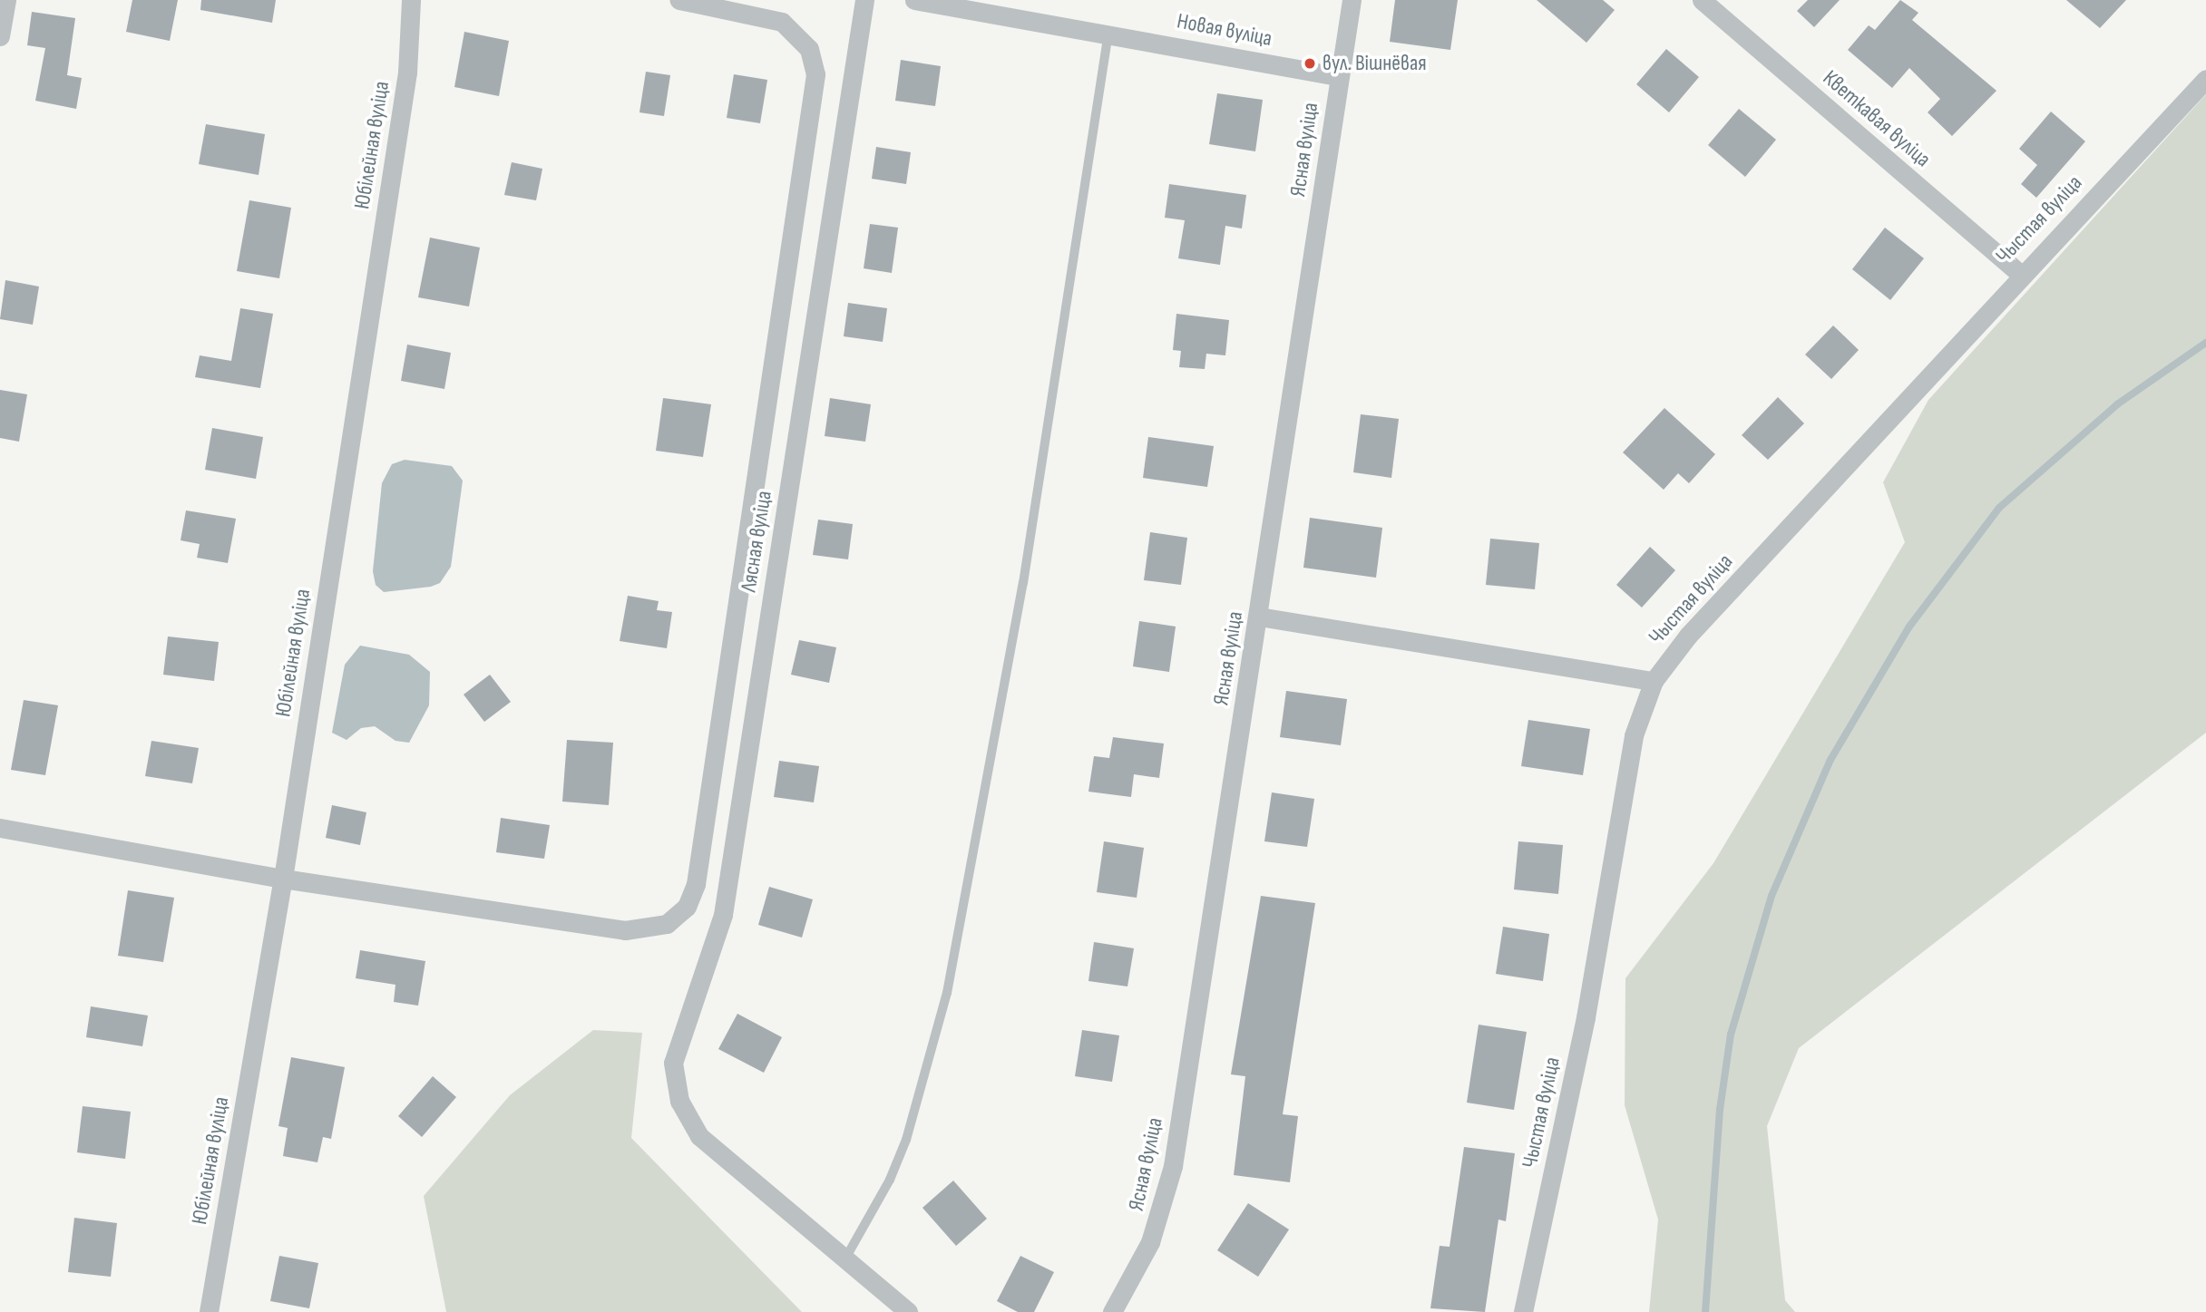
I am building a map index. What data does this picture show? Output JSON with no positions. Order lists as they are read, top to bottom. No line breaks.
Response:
{"streets":{"street":["Новая вуліца","Кветкавая вуліца","Юбілейная вуліца","Ясная вуліца","Чыстая вуліца","Лясная вуліца"]},"crossings":[["Новая вуліца","Ясная вуліца"],["Кветкавая вуліца","Чыстая вуліца"],["Юбілейная вуліца","Лясная вуліца"]],"places":["вул. Вішнёвая"]}
